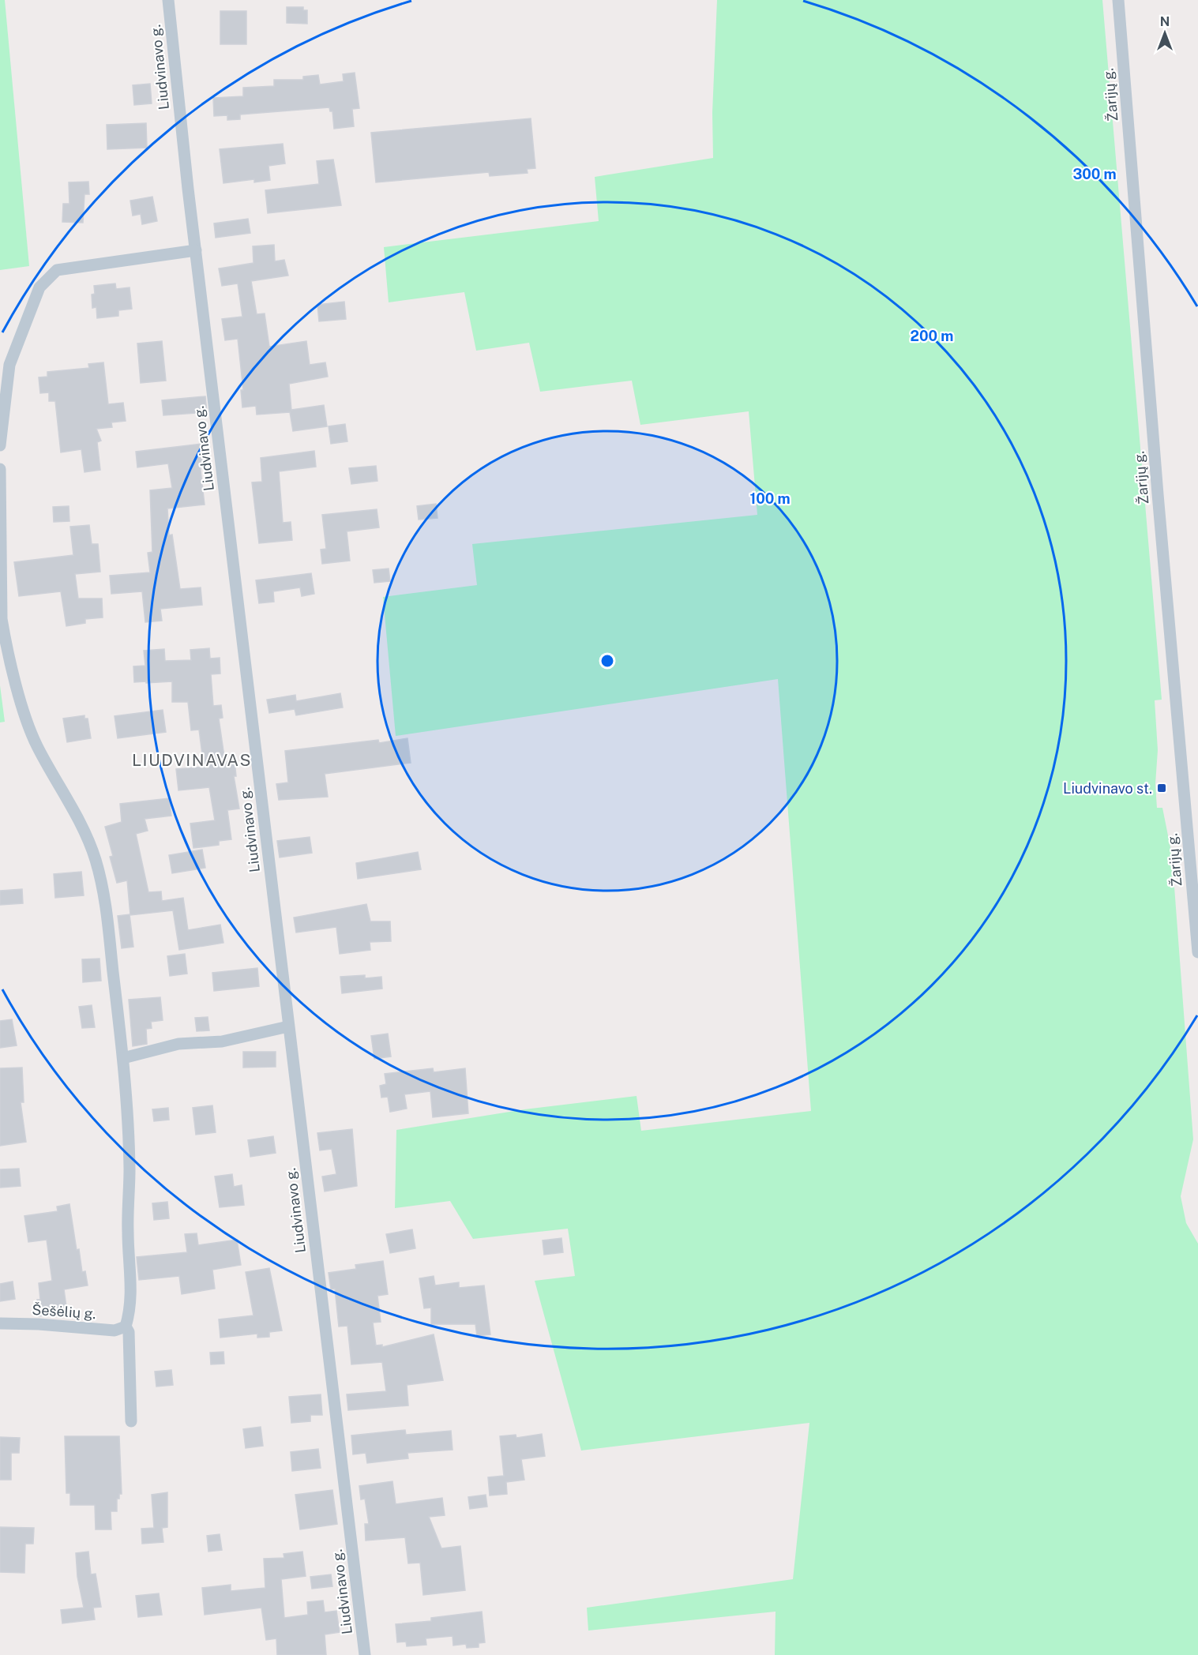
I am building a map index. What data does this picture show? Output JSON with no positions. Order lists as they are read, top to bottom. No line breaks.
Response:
{"streets":{"street":["Liudvinavo g.","Žarijų g.","Šešėlių g."]},"districts":["LIUDVINAVAS"],"places":{"transit":["Liudvinavo st."]},"north":"top","rings":["300 m","200 m","100 m"]}
